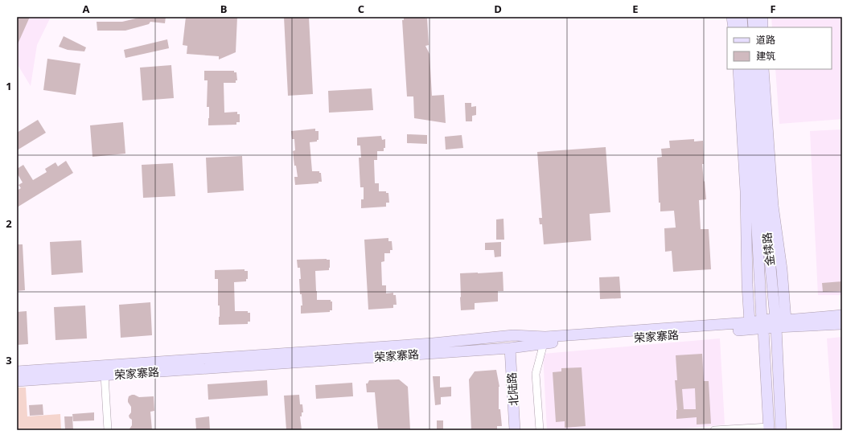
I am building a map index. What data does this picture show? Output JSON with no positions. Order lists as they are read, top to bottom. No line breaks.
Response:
{"streets":{"street":["金犊路","荣家寨路","北陆路"]},"crossings":[["金犊路","荣家寨路"],["荣家寨路","北陆路"]],"legend":["道路","建筑"],"grid":{"columns":["A","B","C","D","E","F"],"rows":["1","2","3"]}}
